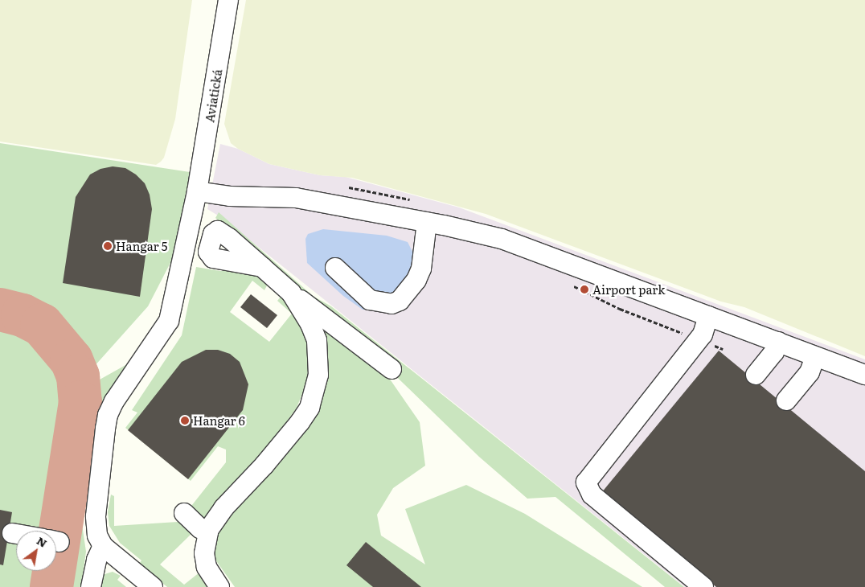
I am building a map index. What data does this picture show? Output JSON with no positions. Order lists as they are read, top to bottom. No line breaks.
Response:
{"streets":{"lane":["Aviatická"]},"places":["Hangar 5","Airport park","Hangar 6"],"north":"top right"}
